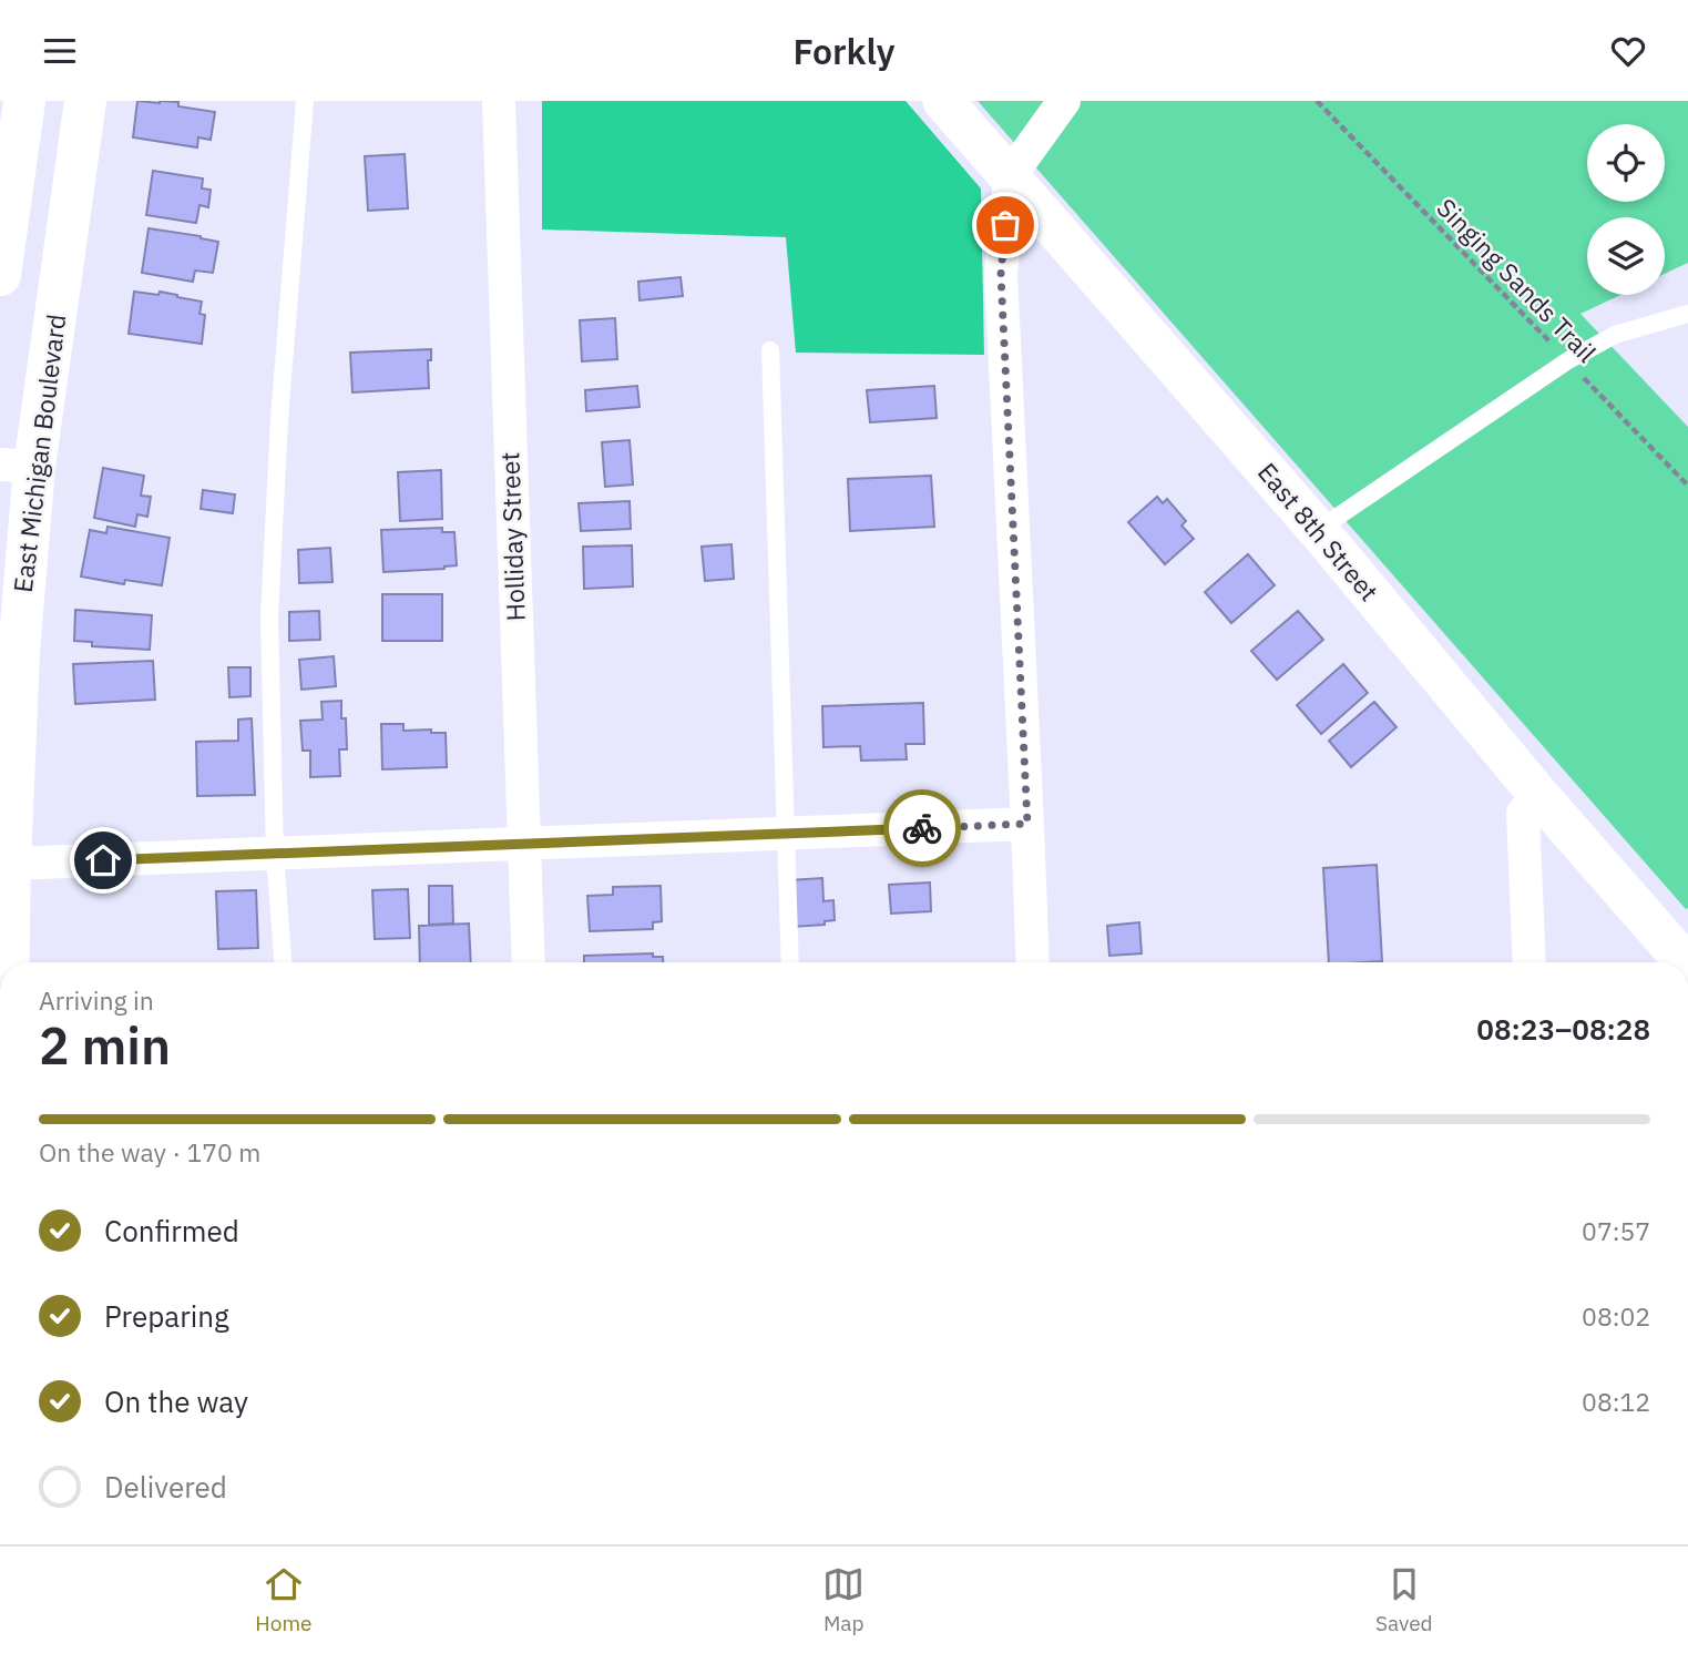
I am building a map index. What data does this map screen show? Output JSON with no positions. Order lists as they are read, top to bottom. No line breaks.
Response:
{"streets":{"main road":["East Michigan Boulevard"],"street":["East 8th Street","Holliday Street"],"path":["Singing Sands Trail"]},"page":{"header":"Forkly","heading":["2 min","Arriving in","08:23–08:28"],"bar":"On the way · 170 m","list":[["Confirmed","07:57"],["Preparing","08:02"],["On the way","08:12"],"Delivered"],"tabs":["Home","Map","Saved"]}}
